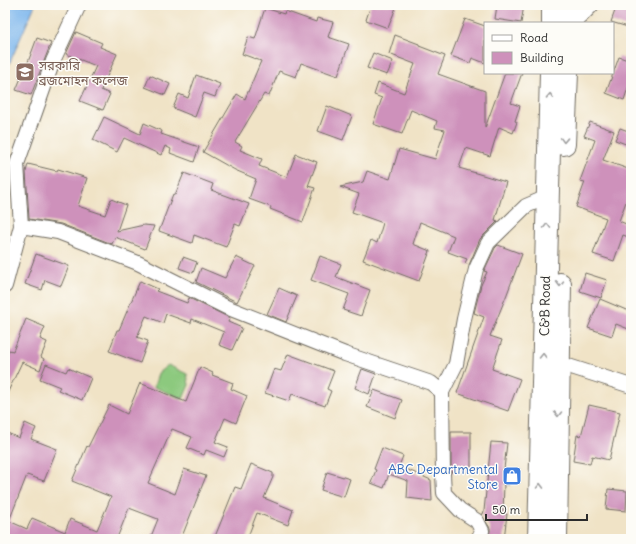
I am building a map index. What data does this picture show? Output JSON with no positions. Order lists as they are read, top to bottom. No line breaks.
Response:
{"streets":{"highway":["C&B Road"]},"places":{"school or university":["সরকারি ব্রজমোহন কলেজ"],"shop":["ABC Departmental Store"]},"legend":["Road","Building"],"scale_bar":"50 m"}
